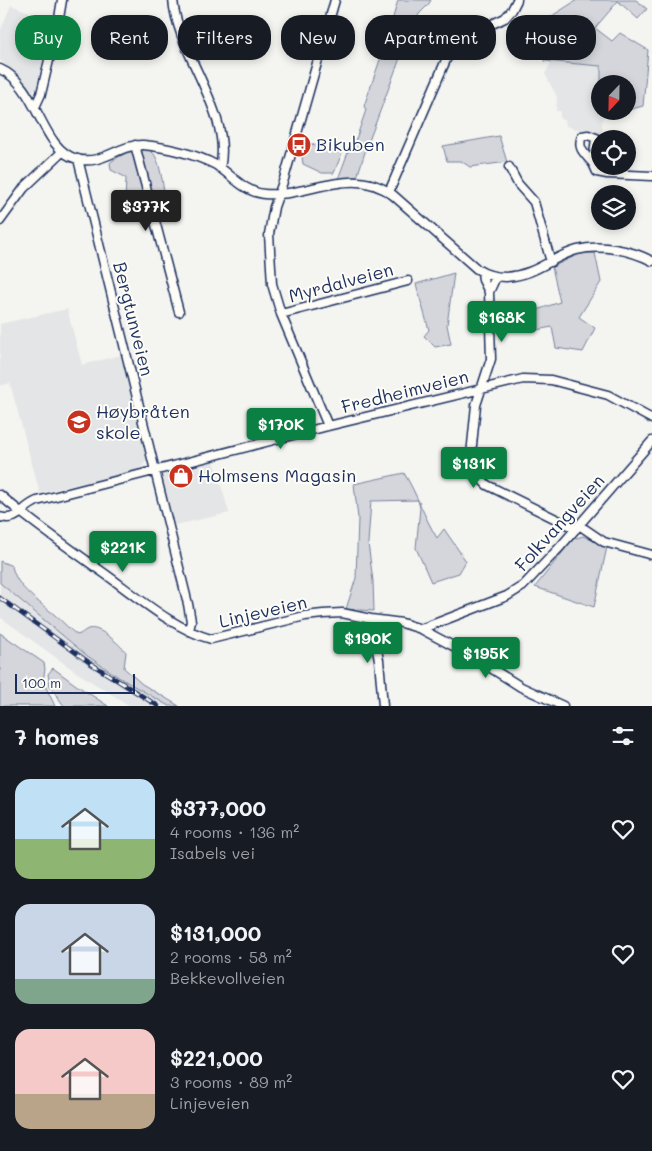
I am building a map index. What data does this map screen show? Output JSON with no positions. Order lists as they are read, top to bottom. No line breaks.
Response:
{"streets":{"street":["Myrdalveien","Bergtunveien","Fredheimveien","Folkvangveien","Linjeveien"]},"crossings":[["Bergtunveien","Fredheimveien"],["Bergtunveien","Linjeveien"],["Fredheimveien","Linjeveien"],["Folkvangveien","Linjeveien"]],"places":{"bus stop":["Bikuben"],"school or university":["Høybråten skole"],"shop":["Holmsens Magasin"]},"scale_bar":"100 m","north":"bottom","page":{"chip":["Buy","Rent","Filters","New","Apartment","House"],"price":["$377K","$168K","$170K","$131K","$221K","$190K","$195K"],"scale":"100 m","heading":"7 homes","list":[{"name":"$377,000","note":"4 rooms · 136 m² · Isabels vei"},{"name":"$131,000","note":"2 rooms · 58 m² · Bekkevollveien"},{"name":"$221,000","note":"3 rooms · 89 m² · Linjeveien"}]}}
